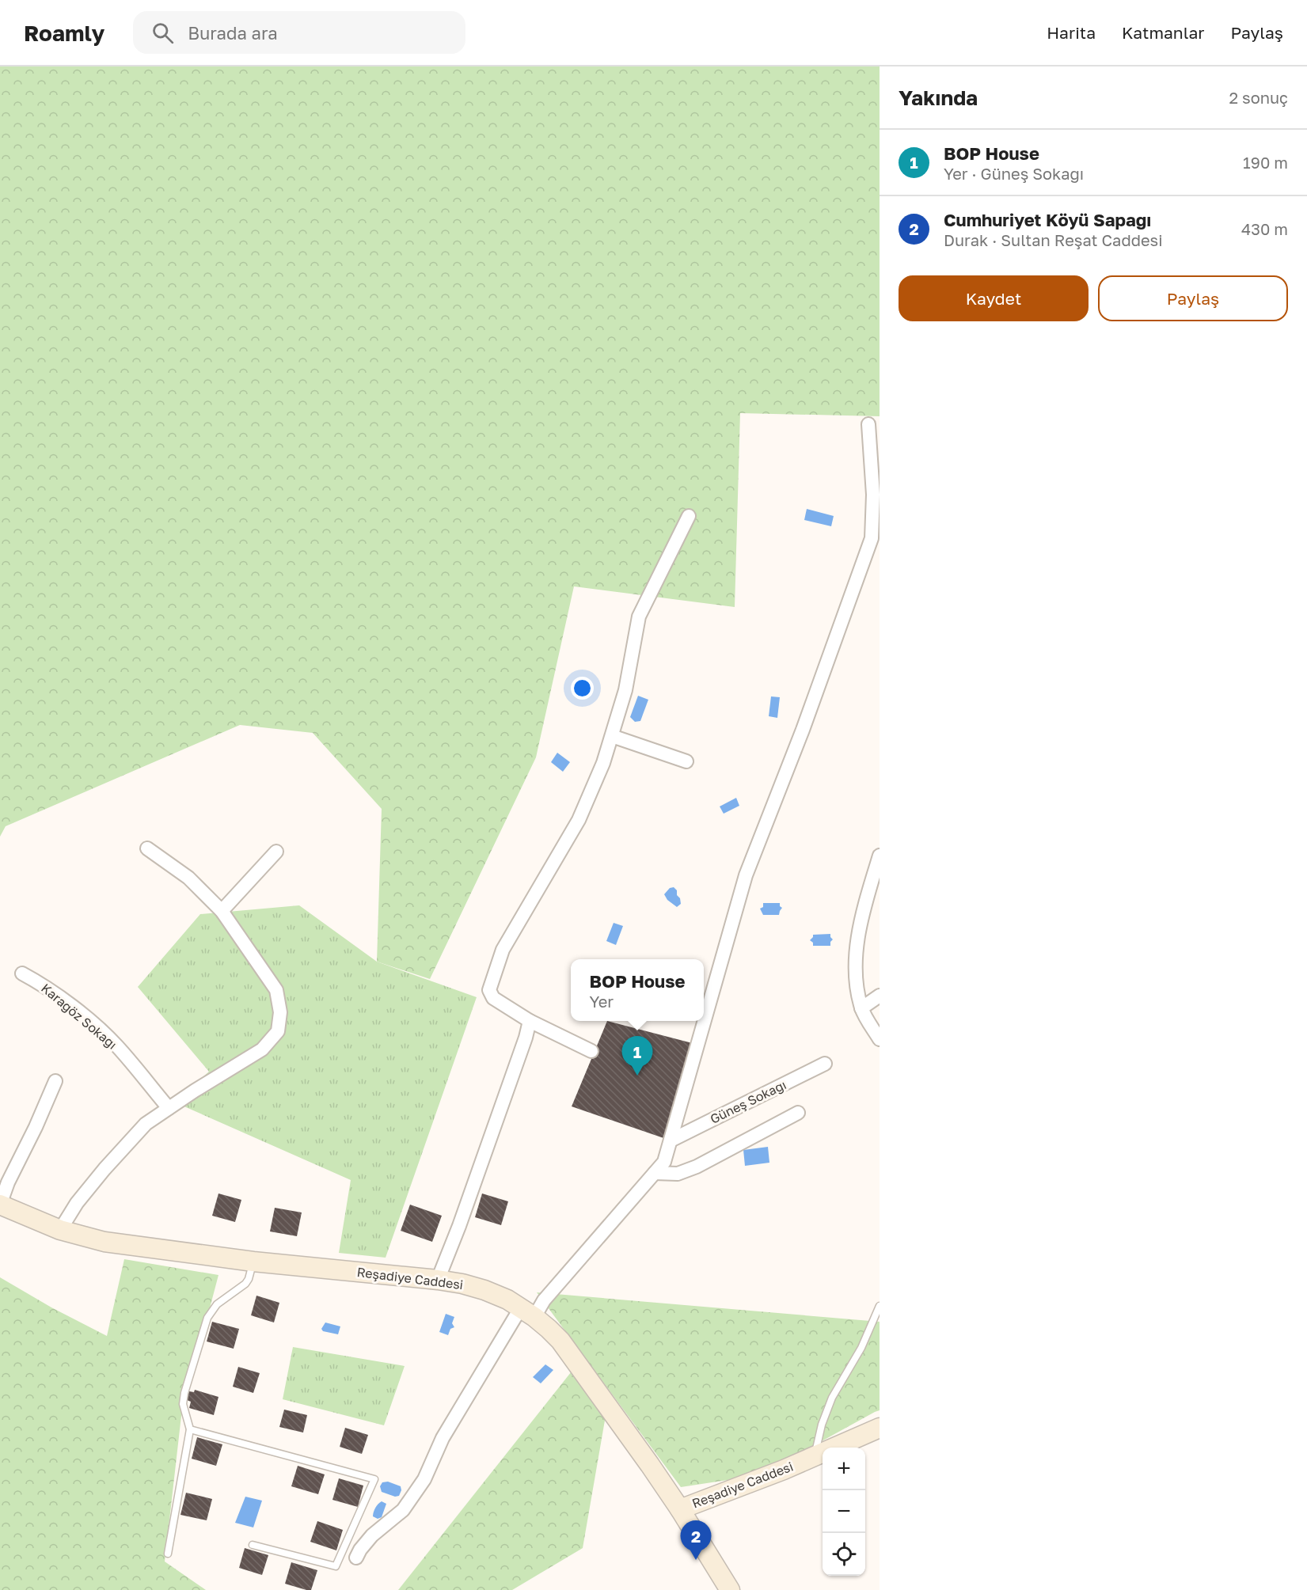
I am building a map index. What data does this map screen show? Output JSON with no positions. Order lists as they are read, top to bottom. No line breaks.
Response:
{"streets":{"street":["Karagöz Sokağı","Güneş Sokağı","Reşadiye Caddesi"]},"page":{"header":"Roamly","search":"Burada ara","nav":["Harita","Katmanlar","Paylaş"],"heading":["Yakında","2 sonuç"],"list":[{"mark":"1","name":"BOP House","note":"Yer · Güneş Sokağı","value":"190 m"},{"mark":"2","name":"Cumhuriyet Köyü Sapağı","note":"Durak · Sultan Reşat Caddesi","value":"430 m"}],"buttons":["Kaydet","Paylaş"],"popup":["BOP House","Yer"],"pins":["1","2"],"map_buttons":["+","−"]}}
